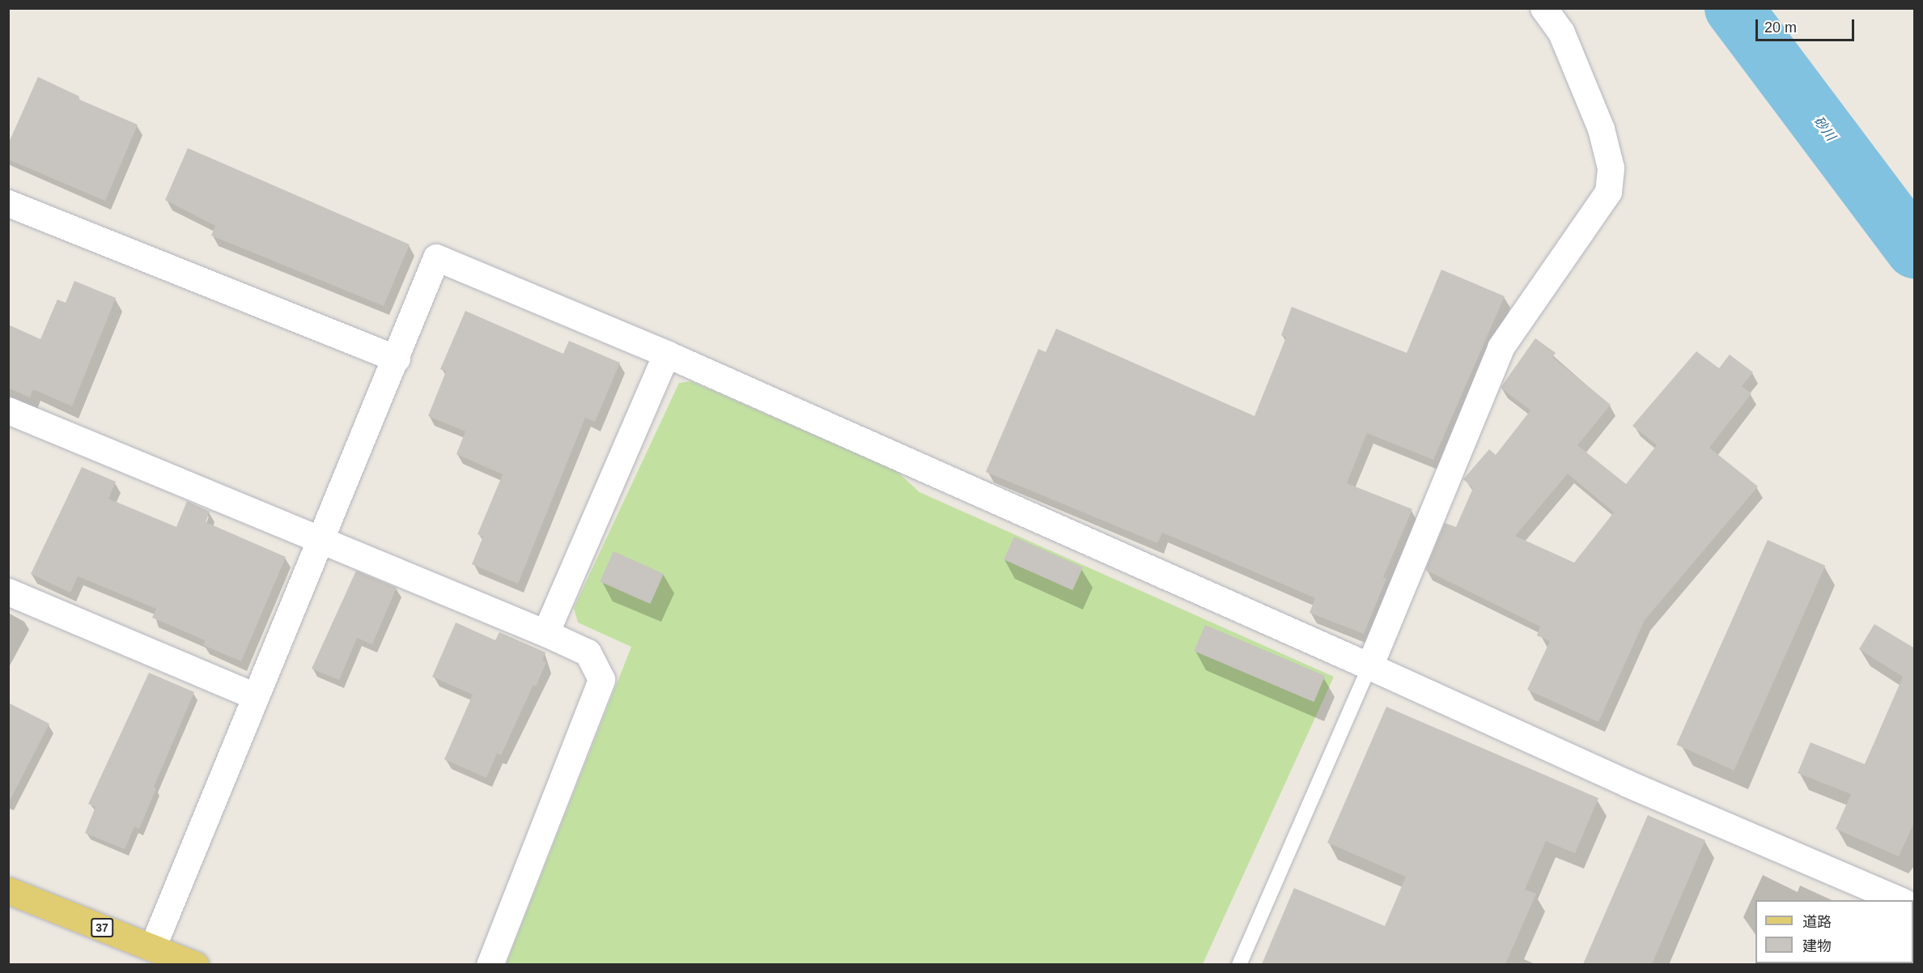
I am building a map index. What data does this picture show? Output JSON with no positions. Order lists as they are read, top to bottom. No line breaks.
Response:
{"streets":{"main road":["37"]},"water":["砂川"],"legend":["道路","建物"],"scale_bar":"20 m"}
